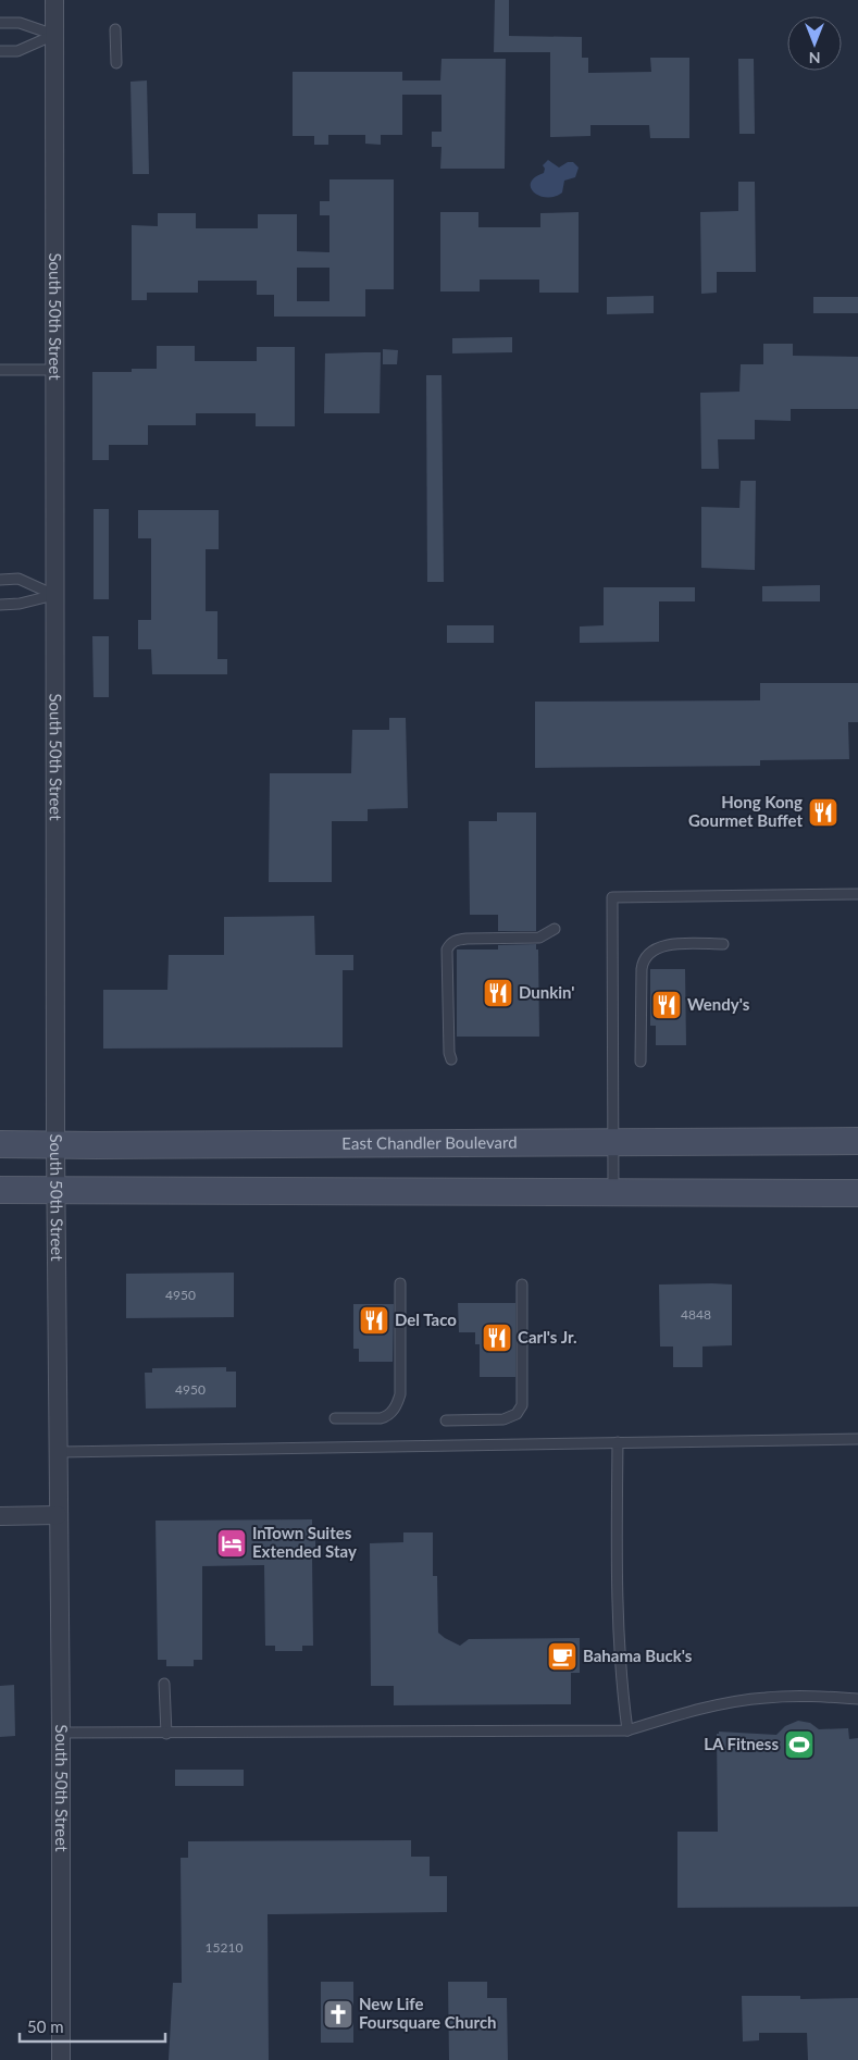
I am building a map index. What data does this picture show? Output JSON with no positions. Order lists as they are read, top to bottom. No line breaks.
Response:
{"streets":{"main road":["East Chandler Boulevard"],"street":["South 50th Street"]},"crossings":[["South 50th Street","East Chandler Boulevard"]],"places":{"restaurant":["Hong Kong Gourmet Buffet","Dunkin'","Wendy's","Del Taco","Carl's Jr."],"hotel":["InTown Suites Extended Stay"],"cafe":["Bahama Buck's"],"sports":["LA Fitness"],"church":["New Life Foursquare Church"]},"house_numbers":["4950","4848","4950","15210"],"scale_bar":"50 m","north":"bottom"}
